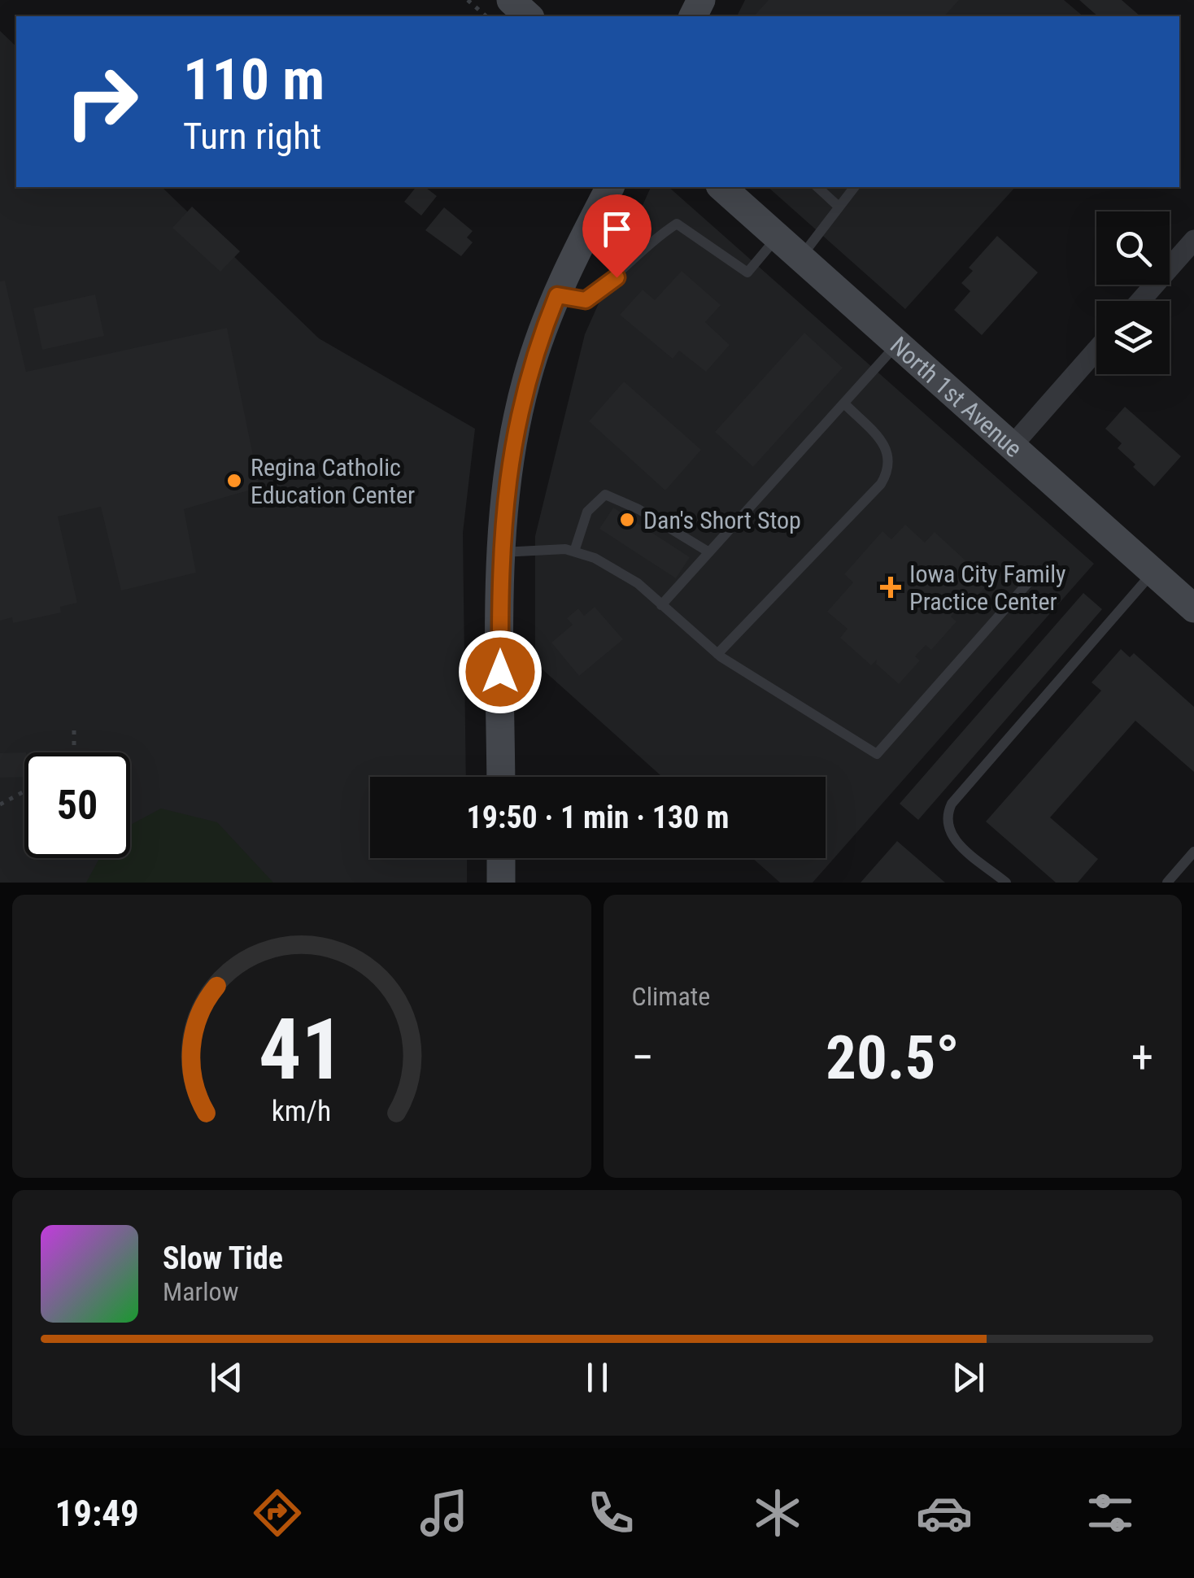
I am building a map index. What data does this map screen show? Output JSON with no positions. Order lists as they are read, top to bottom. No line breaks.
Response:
{"streets":{"main road":["North 1st Avenue"]},"places":{"other":["Regina Catholic Education Center","Dan's Short Stop"],"health":["Iowa City Family Practice Center"]},"page":{"turn":["110 m","Turn right"],"limit":"50","trip":"19:50 · 1 min · 130 m","tile":"Climate","heat":["−","20.5°","+"],"song":["Slow Tide","Marlow"],"tabs":"19:49","gauge":["41","km/h"]}}
